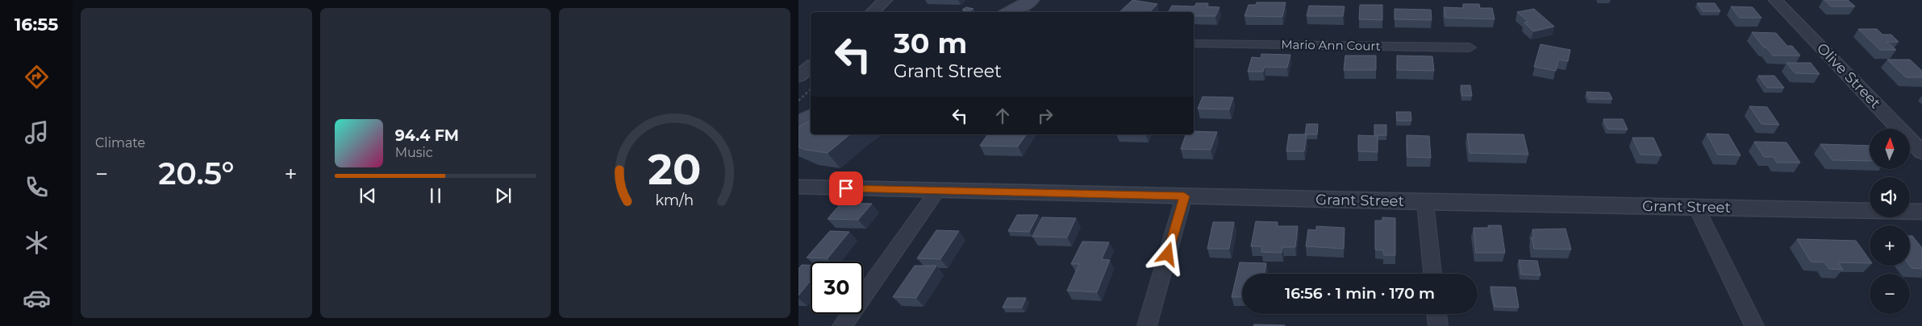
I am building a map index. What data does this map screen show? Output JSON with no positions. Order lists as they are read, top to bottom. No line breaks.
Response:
{"streets":{"street":["Mario Ann Court","Olive Street","Grant Street"]},"north":"top","page":{"tabs":"16:55","tile":"Climate","turn":["30 m","Grant Street"],"song":["94.4 FM","Music"],"map_buttons":["+","−"],"heat":["−","20.5°","+"],"limit":"30","trip":"16:56 · 1 min · 170 m","gauge":["20","km/h"]}}
